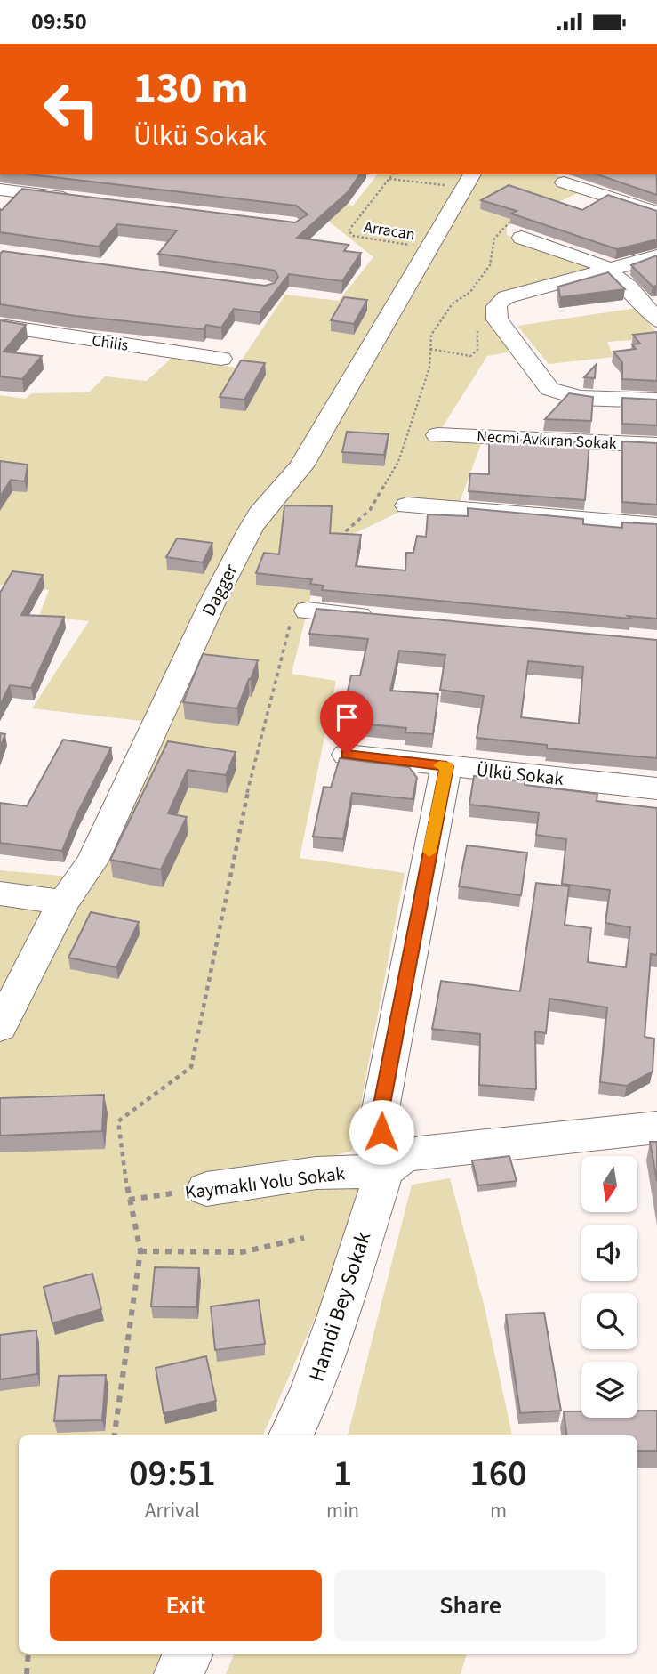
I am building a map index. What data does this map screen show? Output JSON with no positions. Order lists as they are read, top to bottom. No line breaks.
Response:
{"streets":{"street":["Chilis","Necmi Avkıran Sokak","Dagger","Ülkü Sokak","Kaymaklı Yolu Sokak","Hamdi Bey Sokak"],"path":["Arracan"]},"crossings":[["Arracan","Dagger"],["Kaymaklı Yolu Sokak","Hamdi Bey Sokak"]],"north":"bottom","page":{"status":"09:50","turn":["130 m","Ülkü Sokak"],"eta":["09:51","Arrival","1","min","160","m"],"buttons":["Exit","Share"]}}
